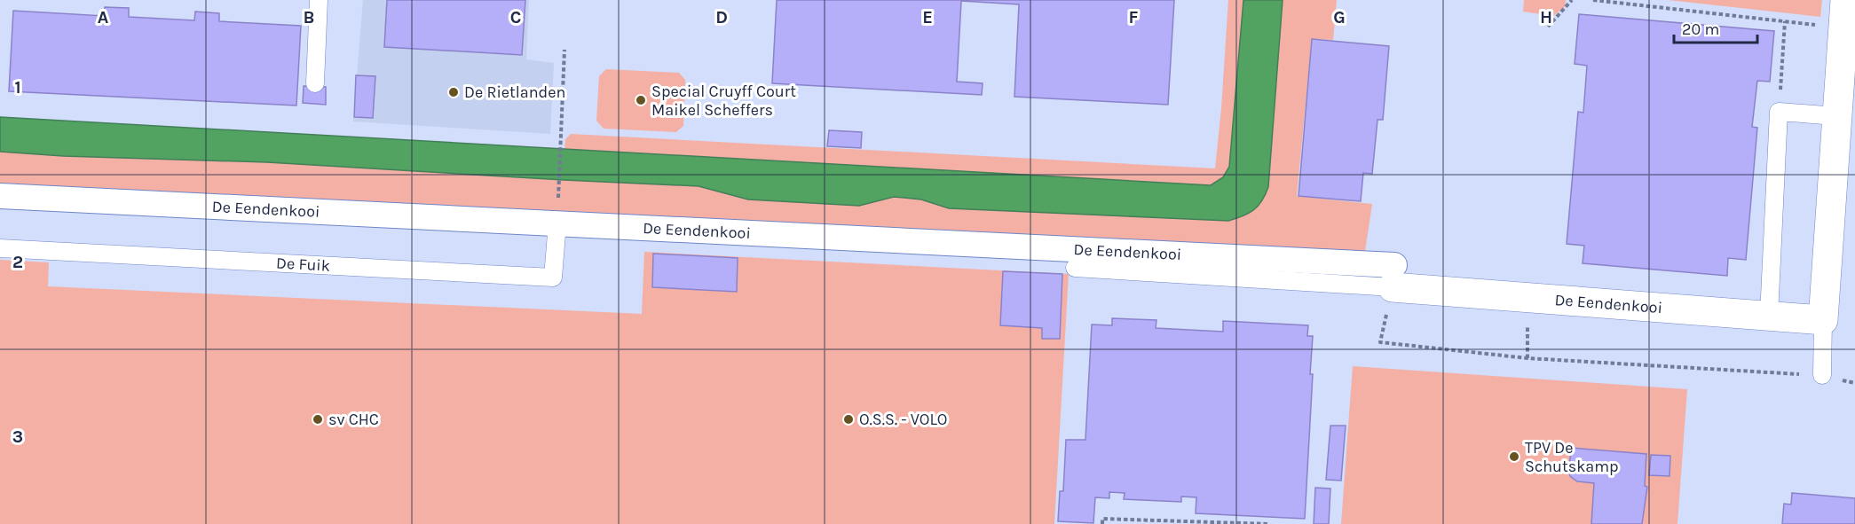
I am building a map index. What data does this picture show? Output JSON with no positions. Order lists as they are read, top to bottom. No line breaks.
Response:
{"streets":{"street":["De Eendenkooi"],"lane":["De Fuik"]},"crossings":[["De Eendenkooi","De Fuik"]],"places":["De Rietlanden","Special Cruyff Court Maikel Scheffers","sv CHC","O.S.S. - VOLO","TPV De Schutskamp"],"scale_bar":"20 m","grid":{"columns":["A","B","C","D","E","F","G","H"],"rows":["1","2","3"]}}
